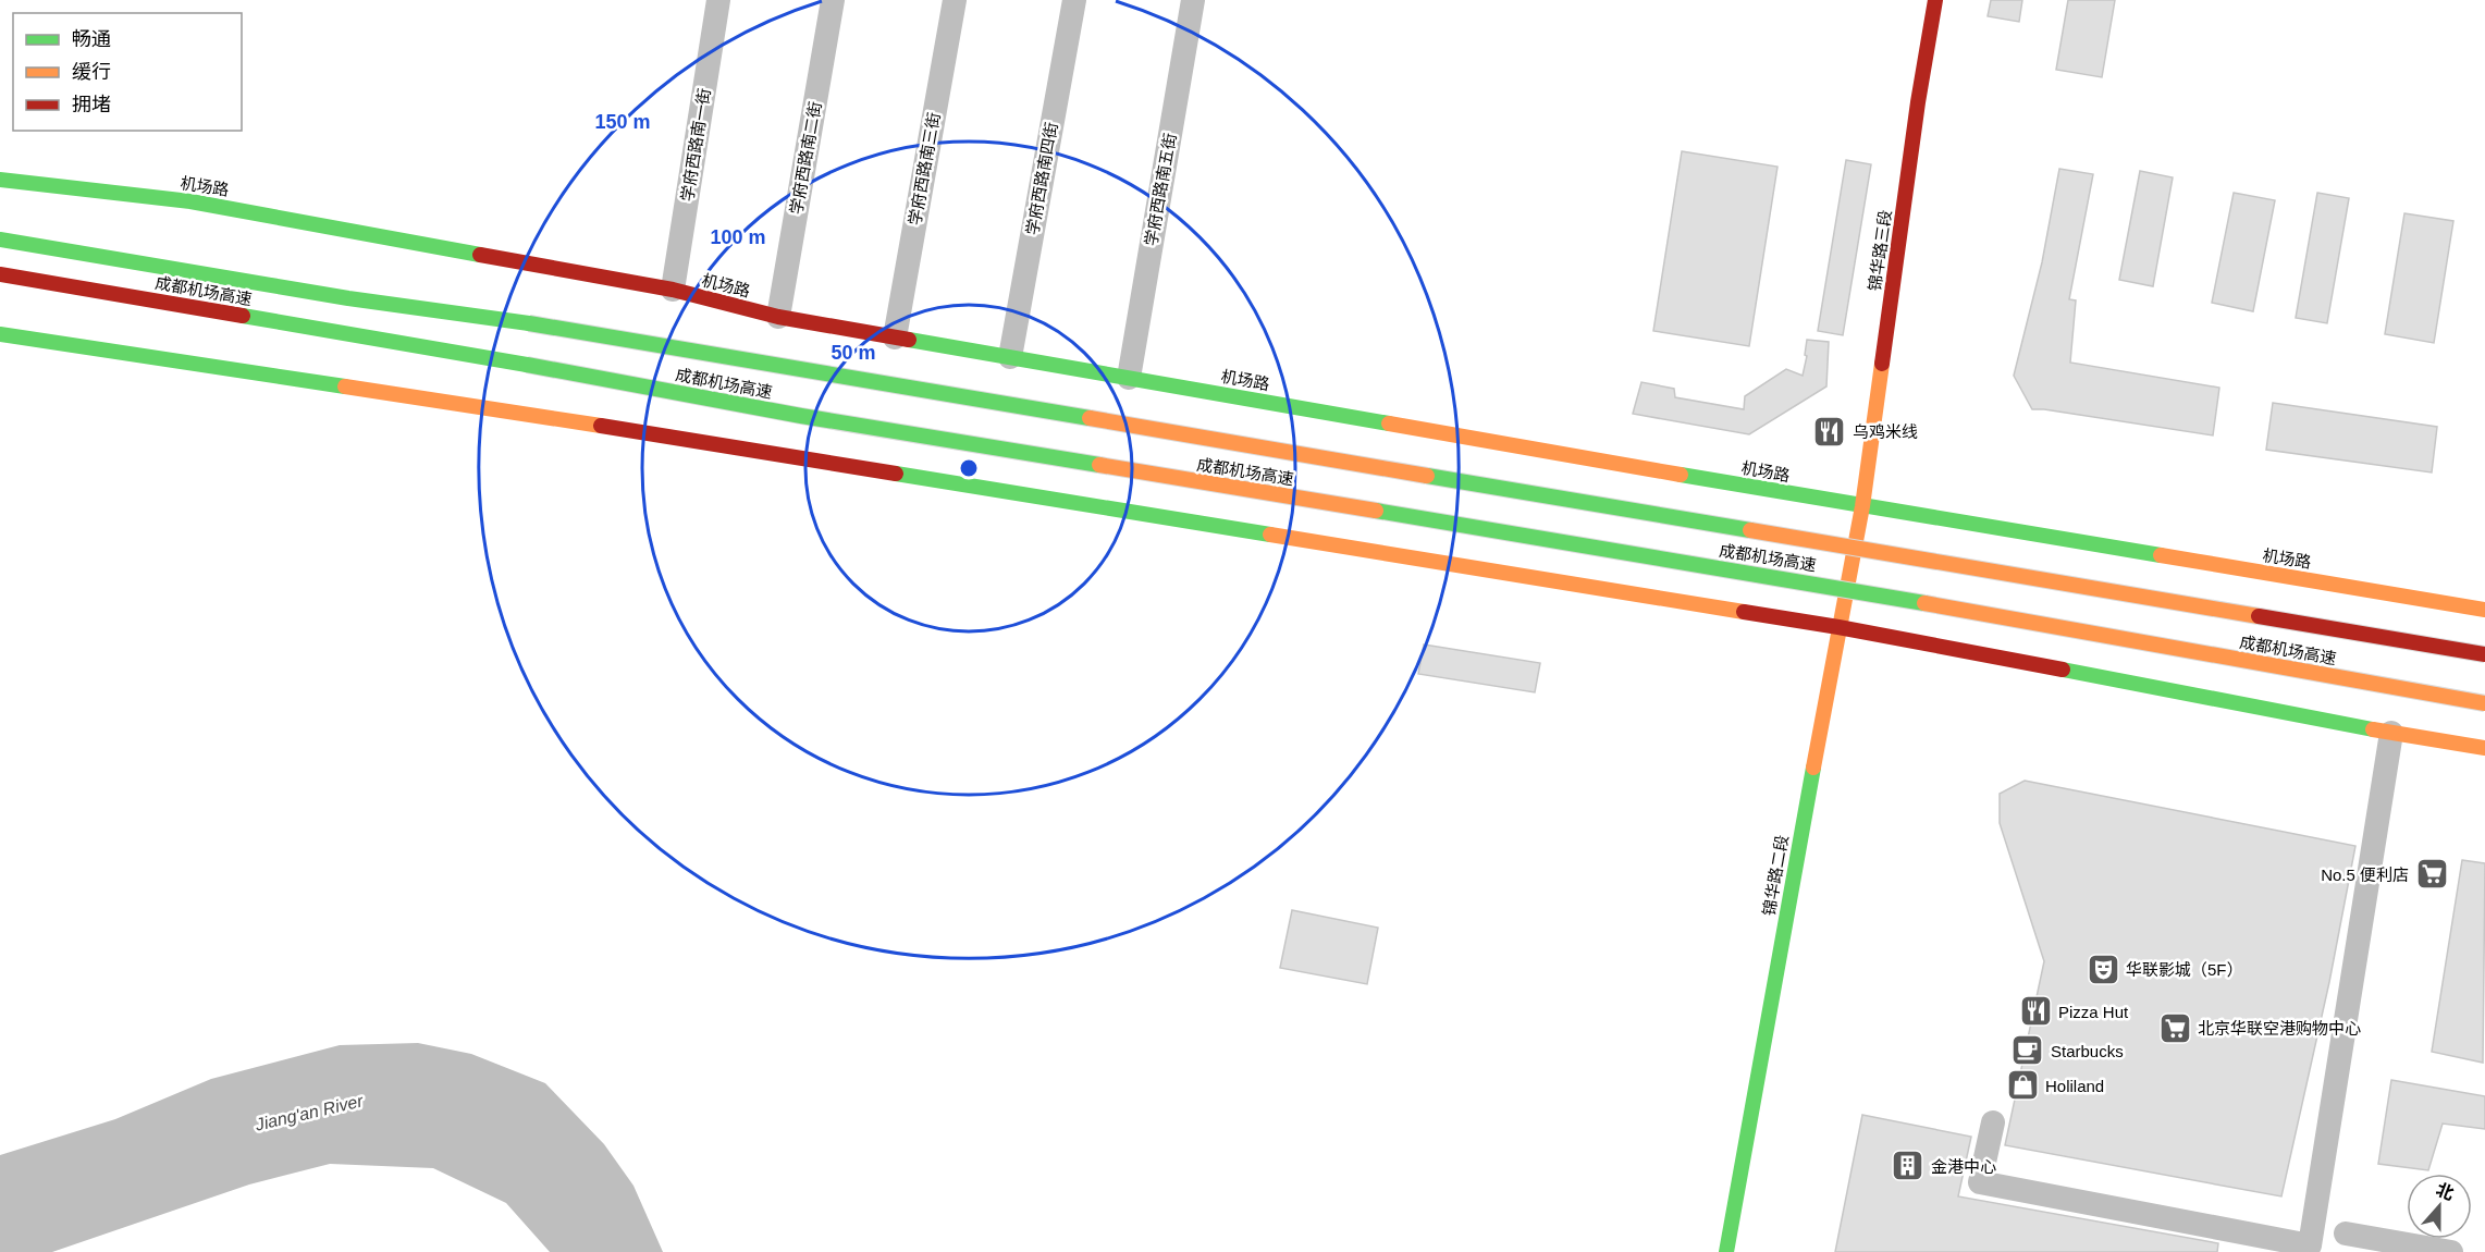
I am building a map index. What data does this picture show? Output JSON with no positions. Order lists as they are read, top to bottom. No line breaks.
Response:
{"streets":{"main road":["机场路","锦华路三段","成都机场高速","锦华路二段"],"street":["学府西路南一街","学府西路南二街","学府西路南三街","学府西路南四街","学府西路南五街"]},"crossings":[["学府西路南一街","机场路"],["学府西路南二街","机场路"],["学府西路南三街","机场路"],["学府西路南四街","机场路"],["机场路","学府西路南五街"],["机场路","锦华路三段"],["机场路","锦华路二段"],["锦华路三段","锦华路二段"]],"water":["Jiang'an River"],"places":{"restaurant":["乌鸡米线","Pizza Hut"],"supermarket":["No.5 便利店","北京华联空港购物中心"],"theatre":["华联影城（5F）"],"cafe":["Starbucks"],"shop":["Holiland"],"building":["金港中心"]},"legend":["畅通","缓行","拥堵"],"north":"top","rings":["150 m","100 m","50 m"]}
